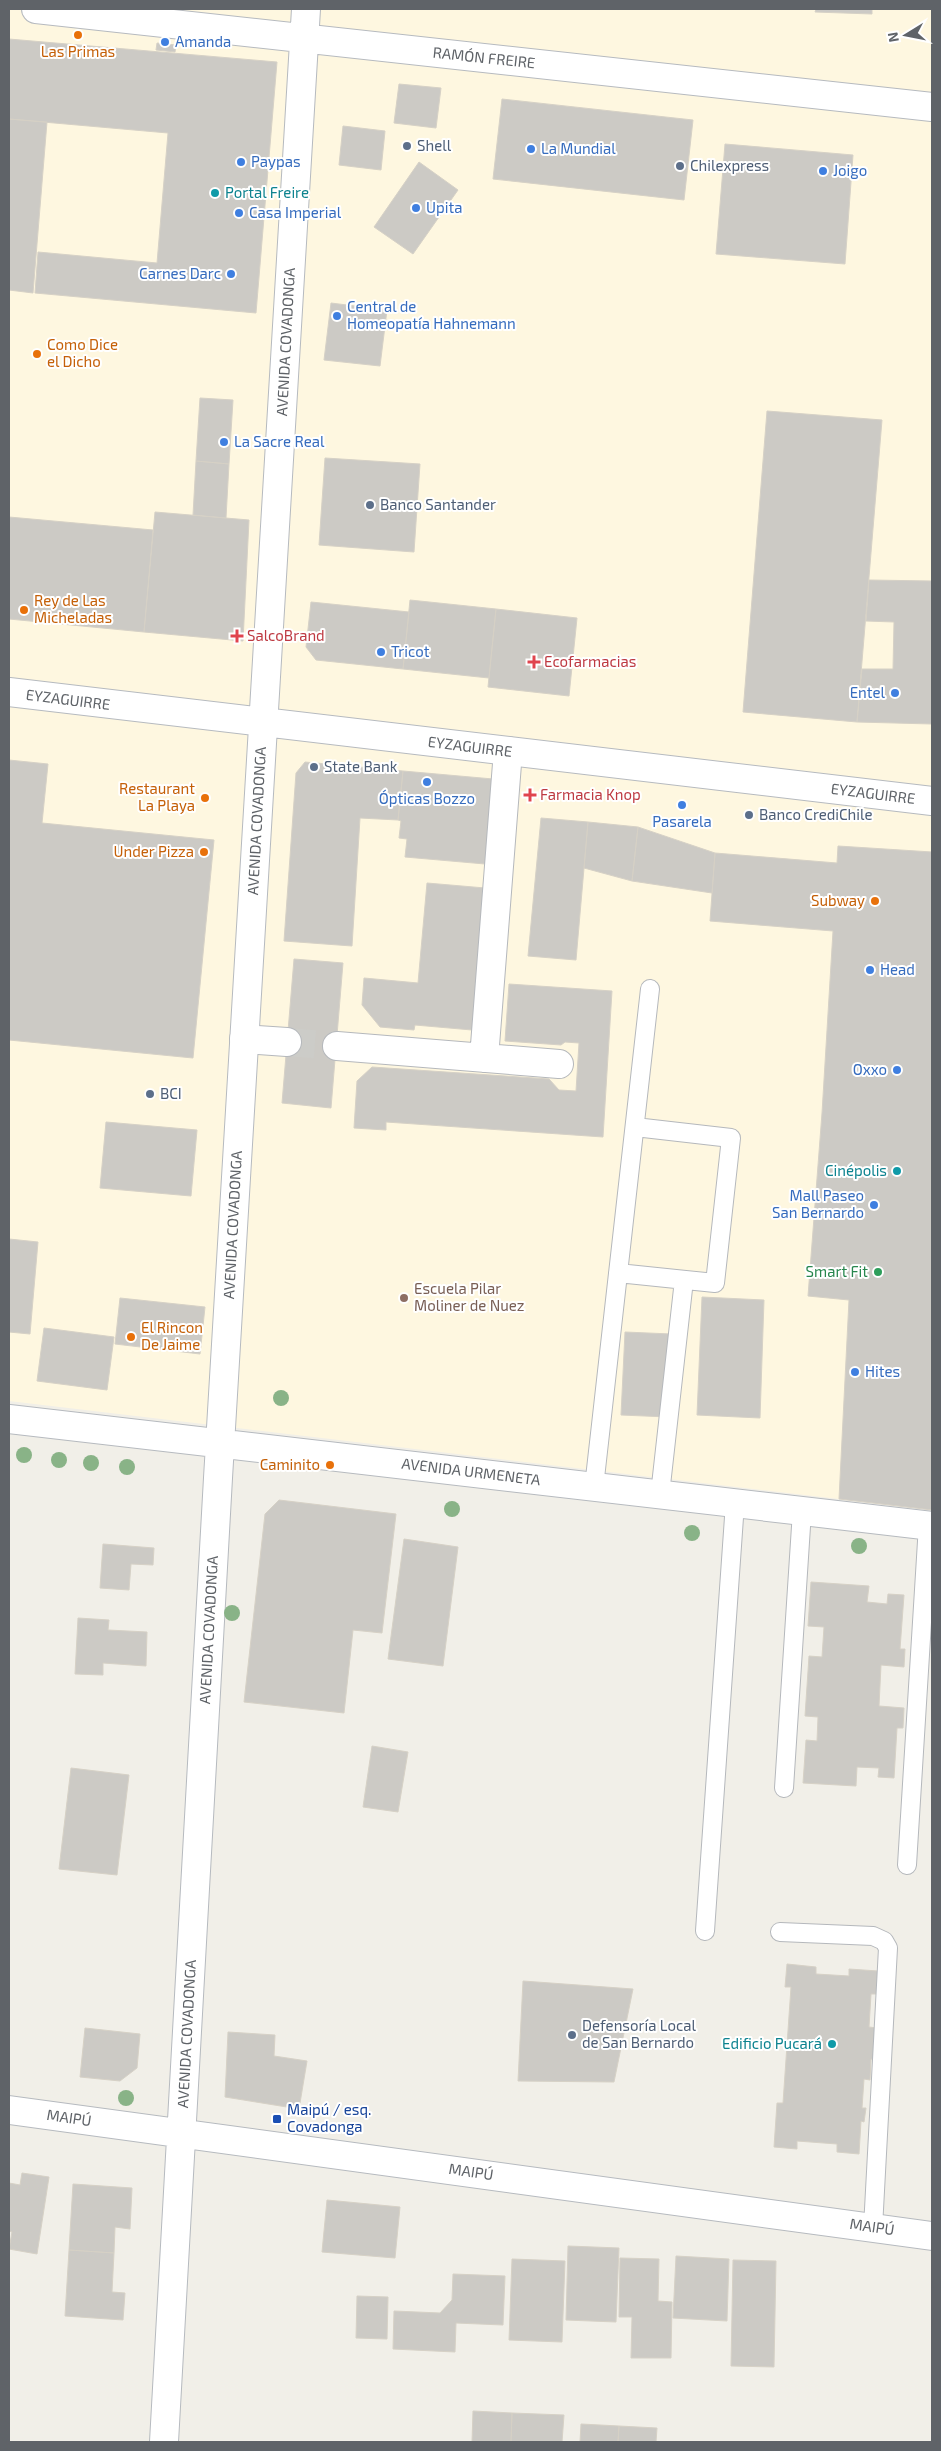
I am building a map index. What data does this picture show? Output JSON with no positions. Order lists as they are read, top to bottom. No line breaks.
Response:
{"streets":{"street":["RAMÓN FREIRE","AVENIDA COVADONGA","EYZAGUIRRE","AVENIDA URMENETA","MAIPÚ"]},"crossings":[["RAMÓN FREIRE","AVENIDA COVADONGA"],["AVENIDA COVADONGA","EYZAGUIRRE"],["AVENIDA COVADONGA","AVENIDA URMENETA"],["AVENIDA COVADONGA","MAIPÚ"]],"places":{"other":["Las Primas","Amanda","Shell","La Mundial","Paypas","Chilexpress","Joigo","Portal Freire","Upita","Casa Imperial","Carnes Darc","Central de Homeopatía Hahnemann","Como Dice el Dicho","La Sacre Real","Banco Santander","Rey de Las Micheladas","Tricot","Entel","State Bank","Ópticas Bozzo","Restaurant La Playa","Pasarela","Banco CrediChile","Under Pizza","Subway","Head","Oxxo","BCI","Cinépolis","Mall Paseo San Bernardo","Smart Fit","Escuela Pilar Moliner de Nuez","El Rincon De Jaime","Hites","Caminito","Defensoría Local de San Bernardo","Edificio Pucará"],"health":["SalcoBrand","Ecofarmacias","Farmacia Knop"],"transit":["Maipú / esq. Covadonga"]},"north":"left"}
